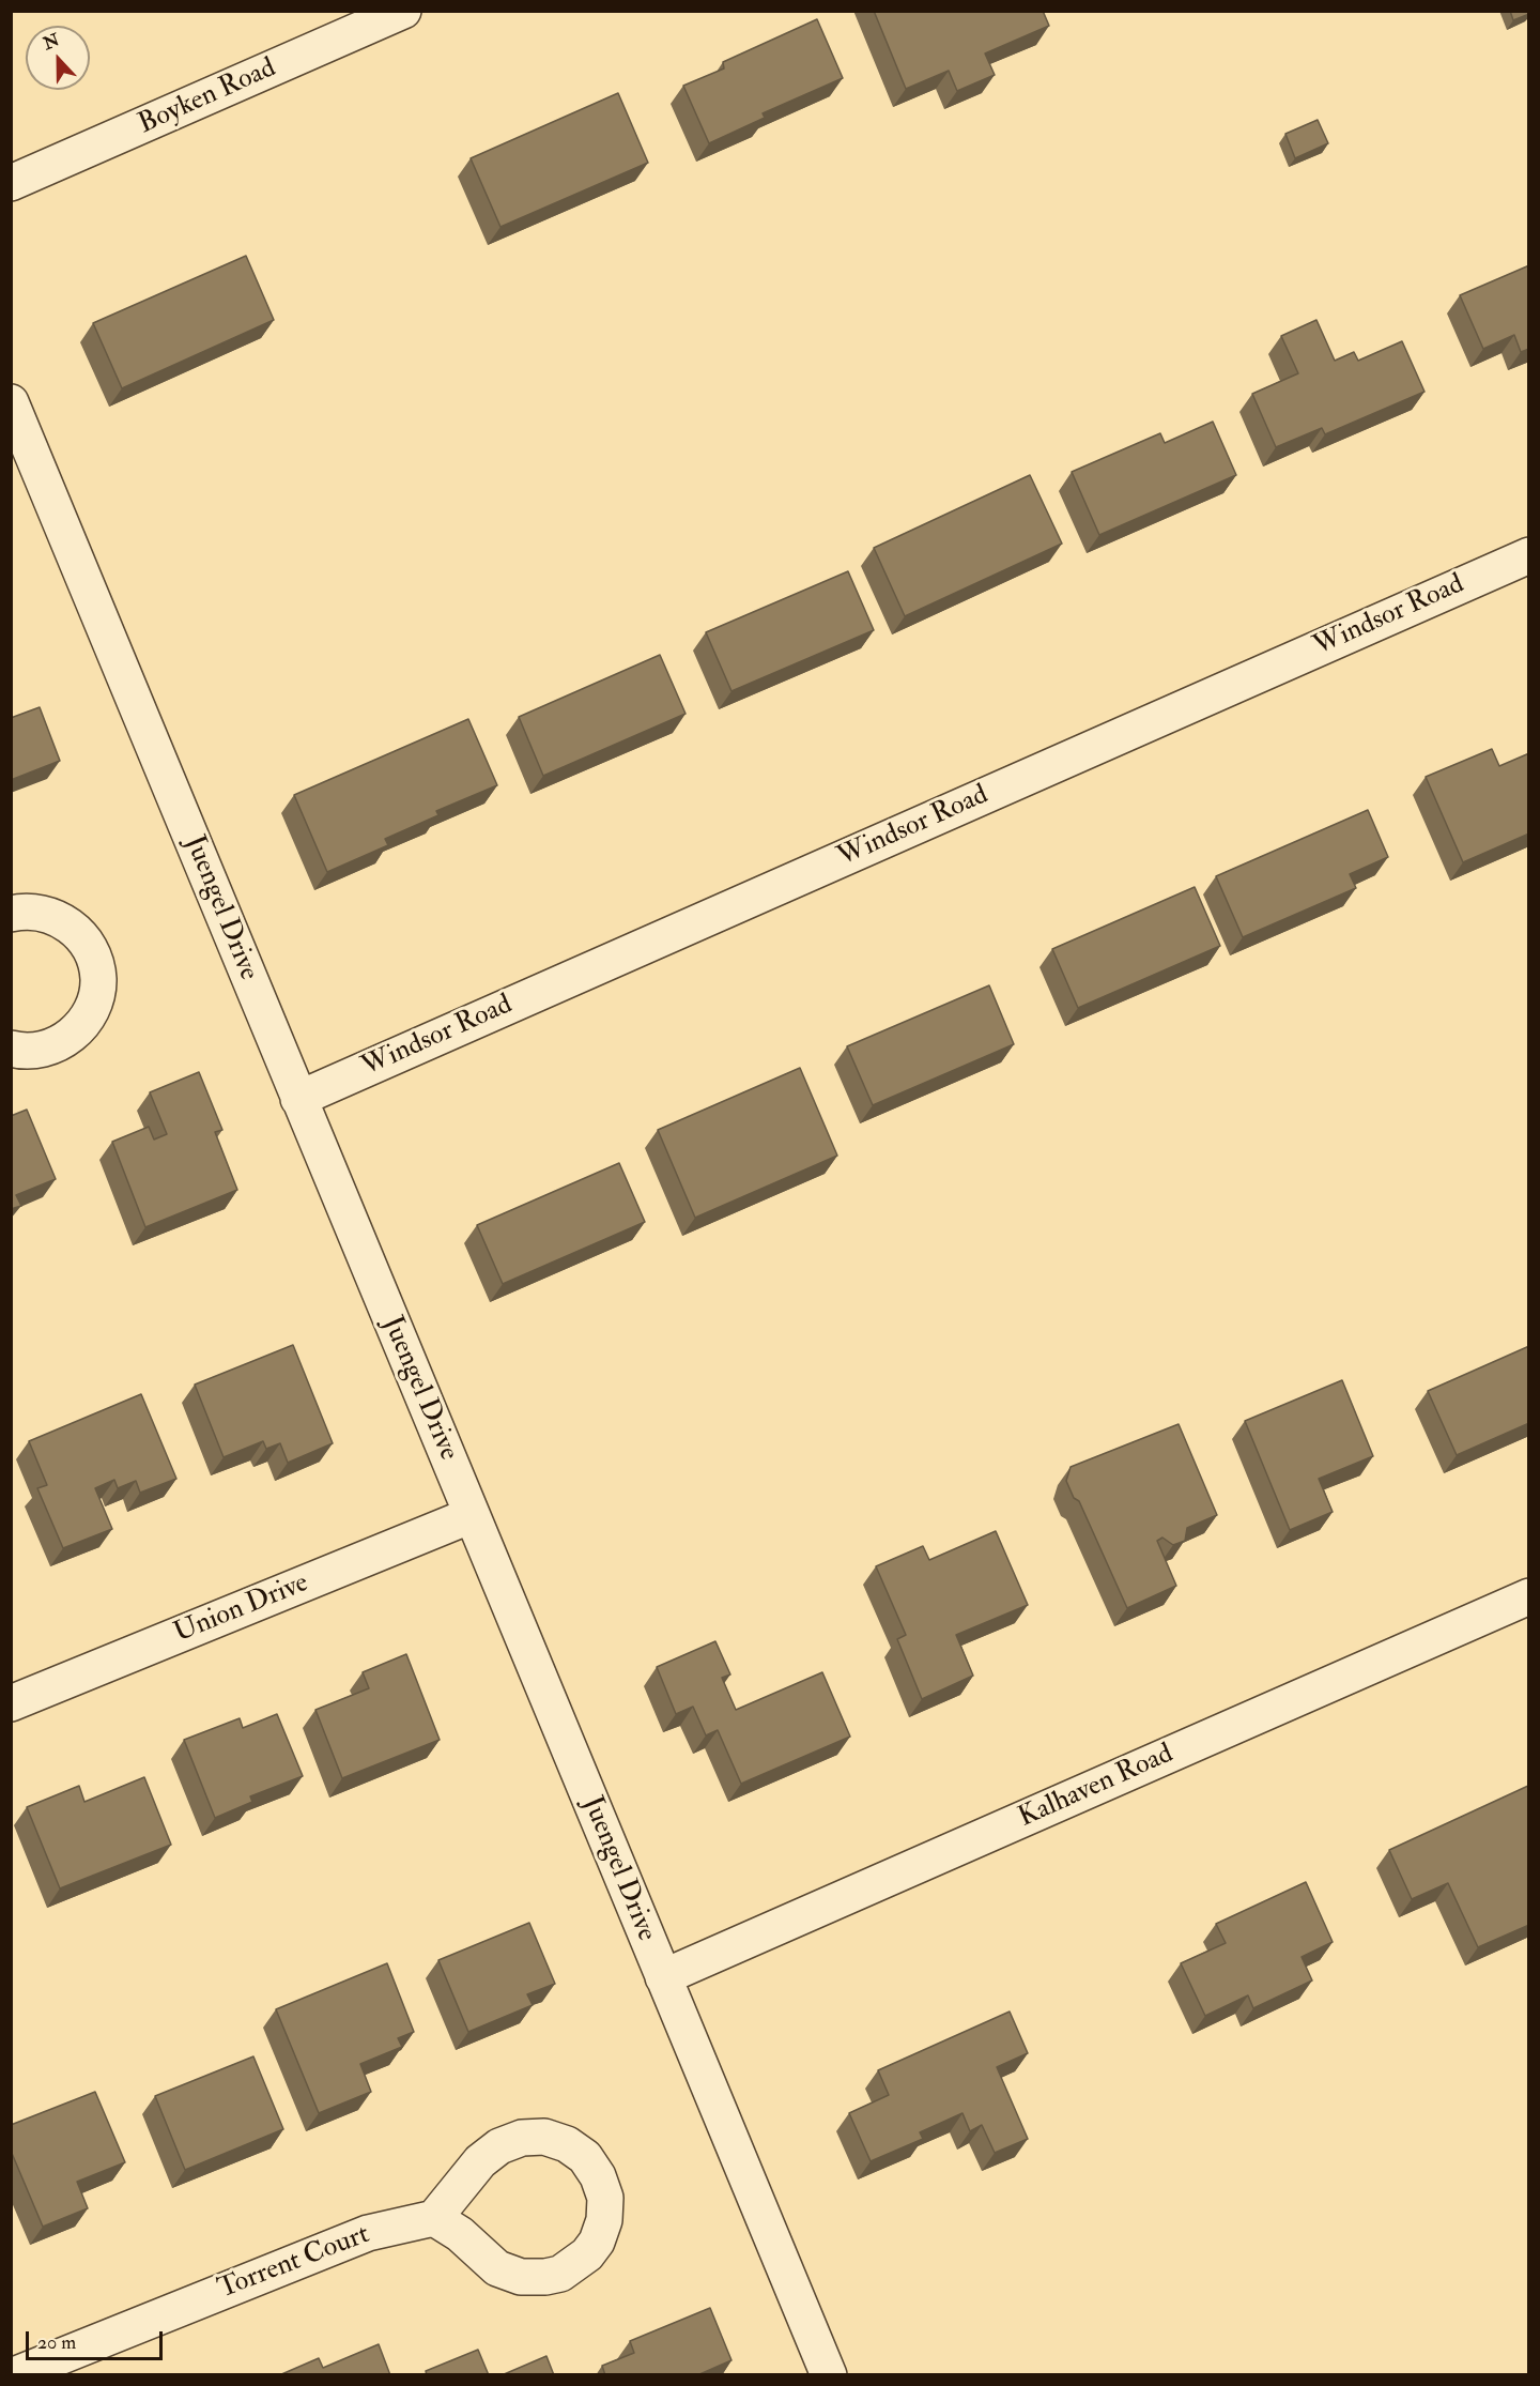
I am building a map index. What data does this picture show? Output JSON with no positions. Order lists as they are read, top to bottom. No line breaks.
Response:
{"streets":{"street":["Boyken Road","Windsor Road","Juengel Drive","Union Drive","Kalhaven Road","Torrent Court"]},"crossings":[["Windsor Road","Juengel Drive"],["Juengel Drive","Union Drive"],["Juengel Drive","Kalhaven Road"]],"scale_bar":"20 m","north":"top"}
